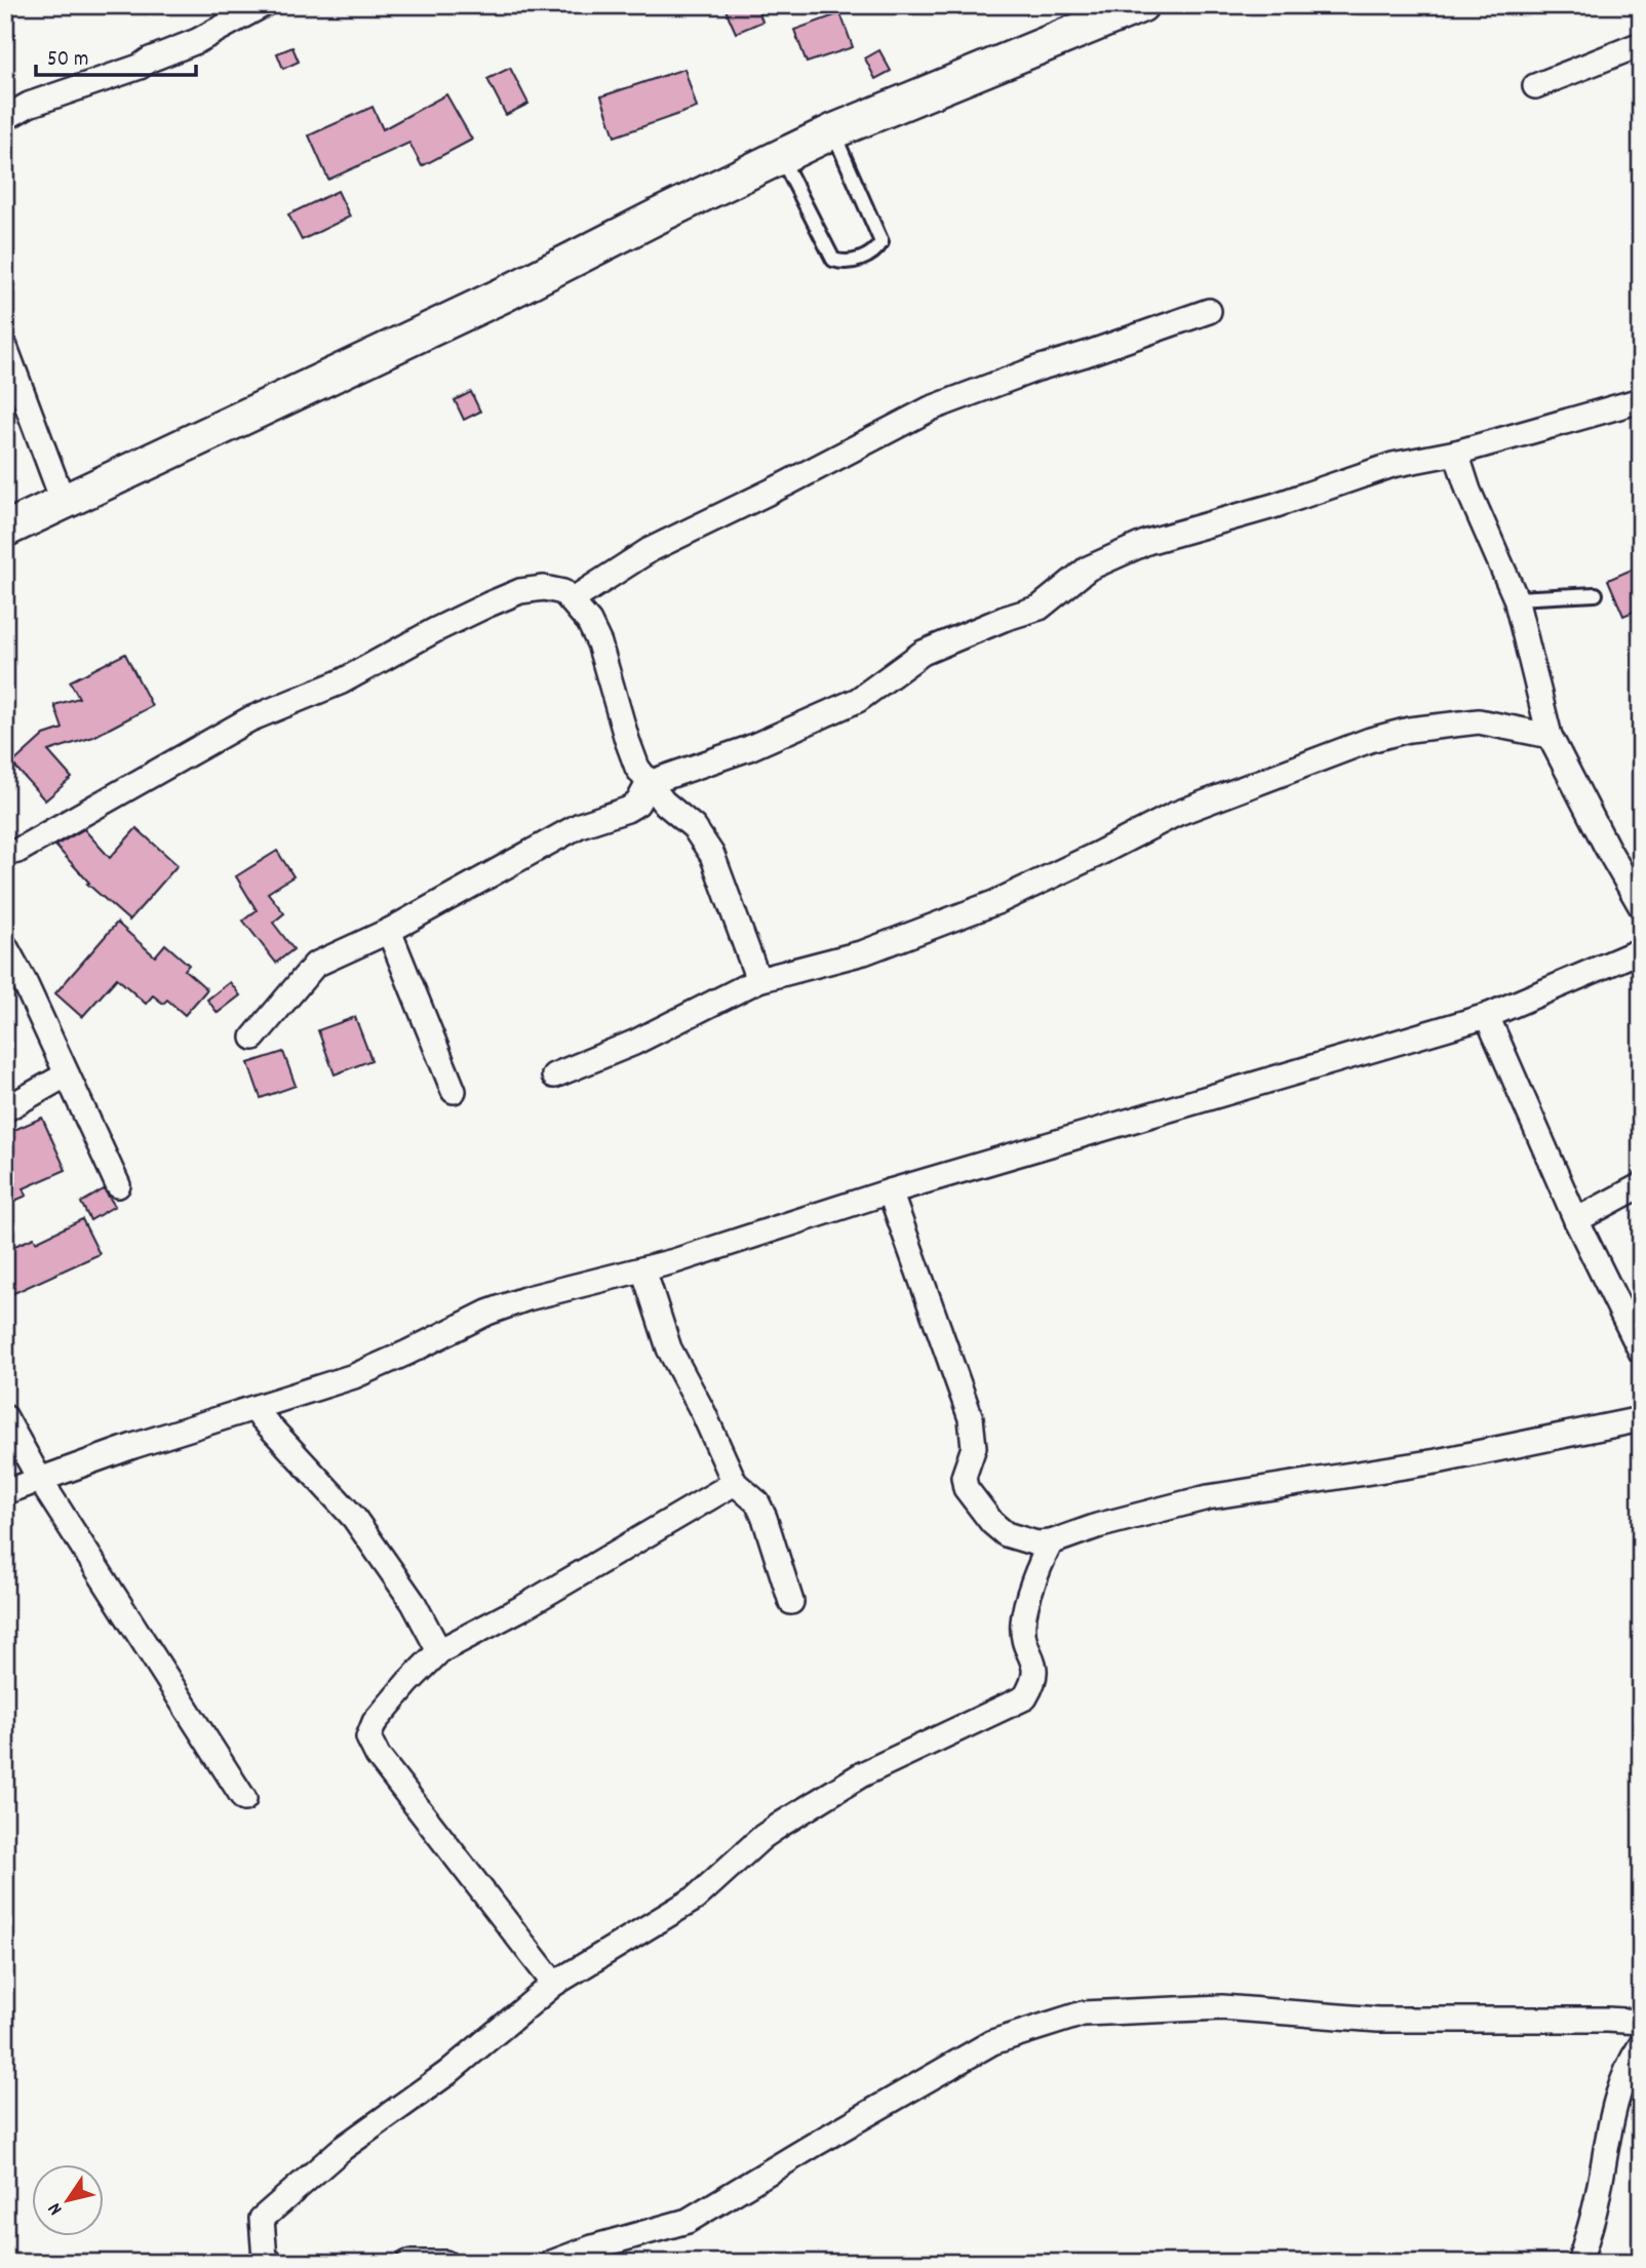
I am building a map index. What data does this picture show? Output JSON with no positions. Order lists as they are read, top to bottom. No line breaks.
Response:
{"scale_bar":"50 m","north":"bottom left"}
